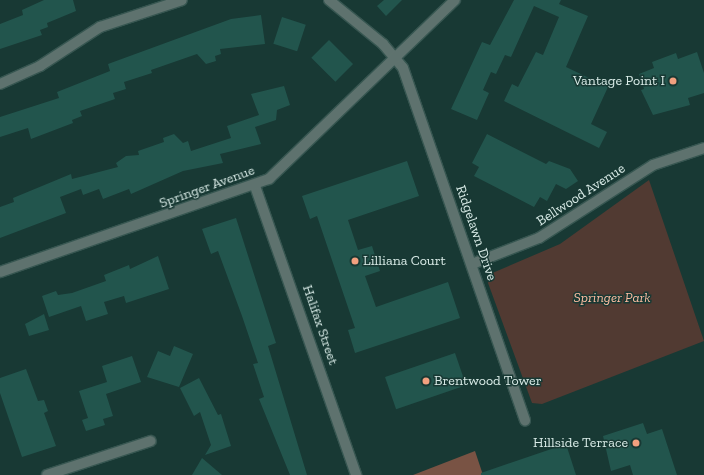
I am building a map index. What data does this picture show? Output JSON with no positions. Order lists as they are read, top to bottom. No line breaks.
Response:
{"streets":{"street":["Springer Avenue","Bellwood Avenue","Ridgelawn Drive","Halifax Street"]},"crossings":[["Springer Avenue","Ridgelawn Drive"],["Springer Avenue","Halifax Street"],["Bellwood Avenue","Ridgelawn Drive"]],"parks":["Springer Park"],"places":["Vantage Point I","Lilliana Court","Brentwood Tower","Hillside Terrace"]}
